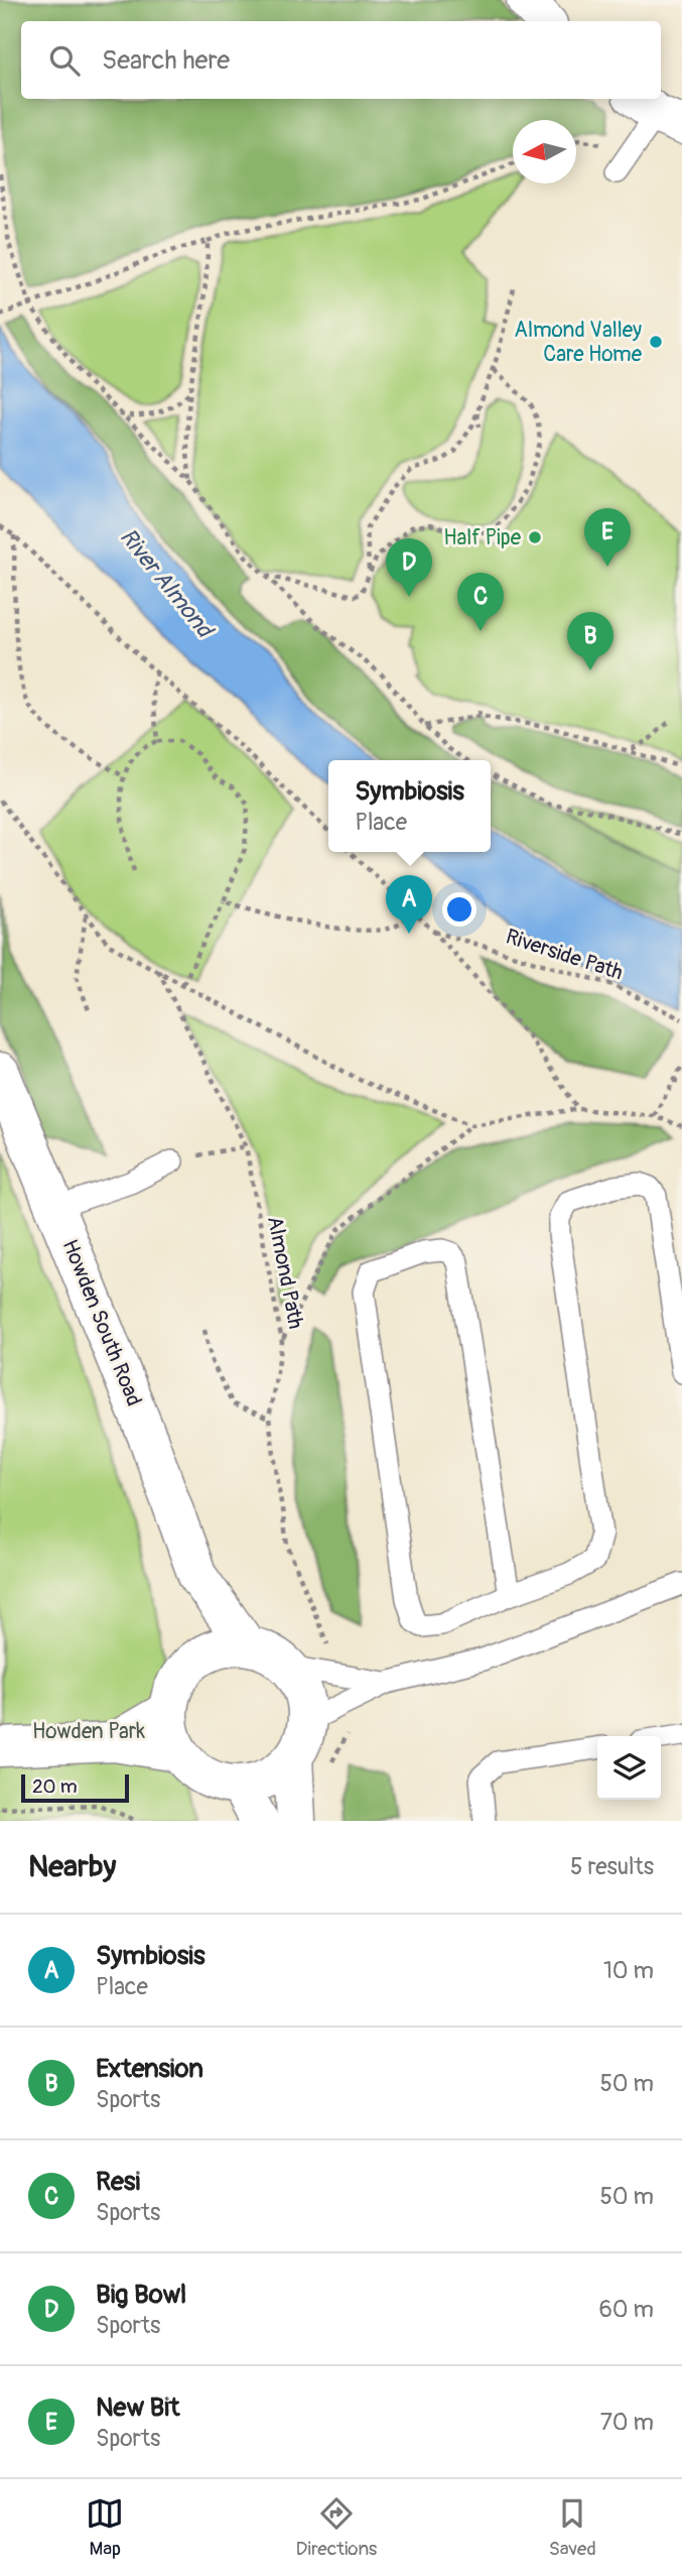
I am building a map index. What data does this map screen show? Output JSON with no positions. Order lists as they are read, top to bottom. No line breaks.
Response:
{"streets":{"main road":["Howden South Road"],"path":["Riverside Path","Almond Path"]},"water":["River Almond"],"parks":["Howden Park"],"places":["Almond Valley Care Home","Half Pipe"],"scale_bar":"20 m","north":"left","page":{"search":"Search here","pins":["E","D","C","B","A"],"popup":["Symbiosis","Place"],"scale":"20 m","heading":["Nearby","5 results"],"list":[{"mark":"A","name":"Symbiosis","note":"Place","value":"10 m"},{"mark":"B","name":"Extension","note":"Sports","value":"50 m"},{"mark":"C","name":"Resi","note":"Sports","value":"50 m"},{"mark":"D","name":"Big Bowl","note":"Sports","value":"60 m"},{"mark":"E","name":"New Bit","note":"Sports","value":"70 m"}],"nav":["Map","Directions","Saved"]}}
